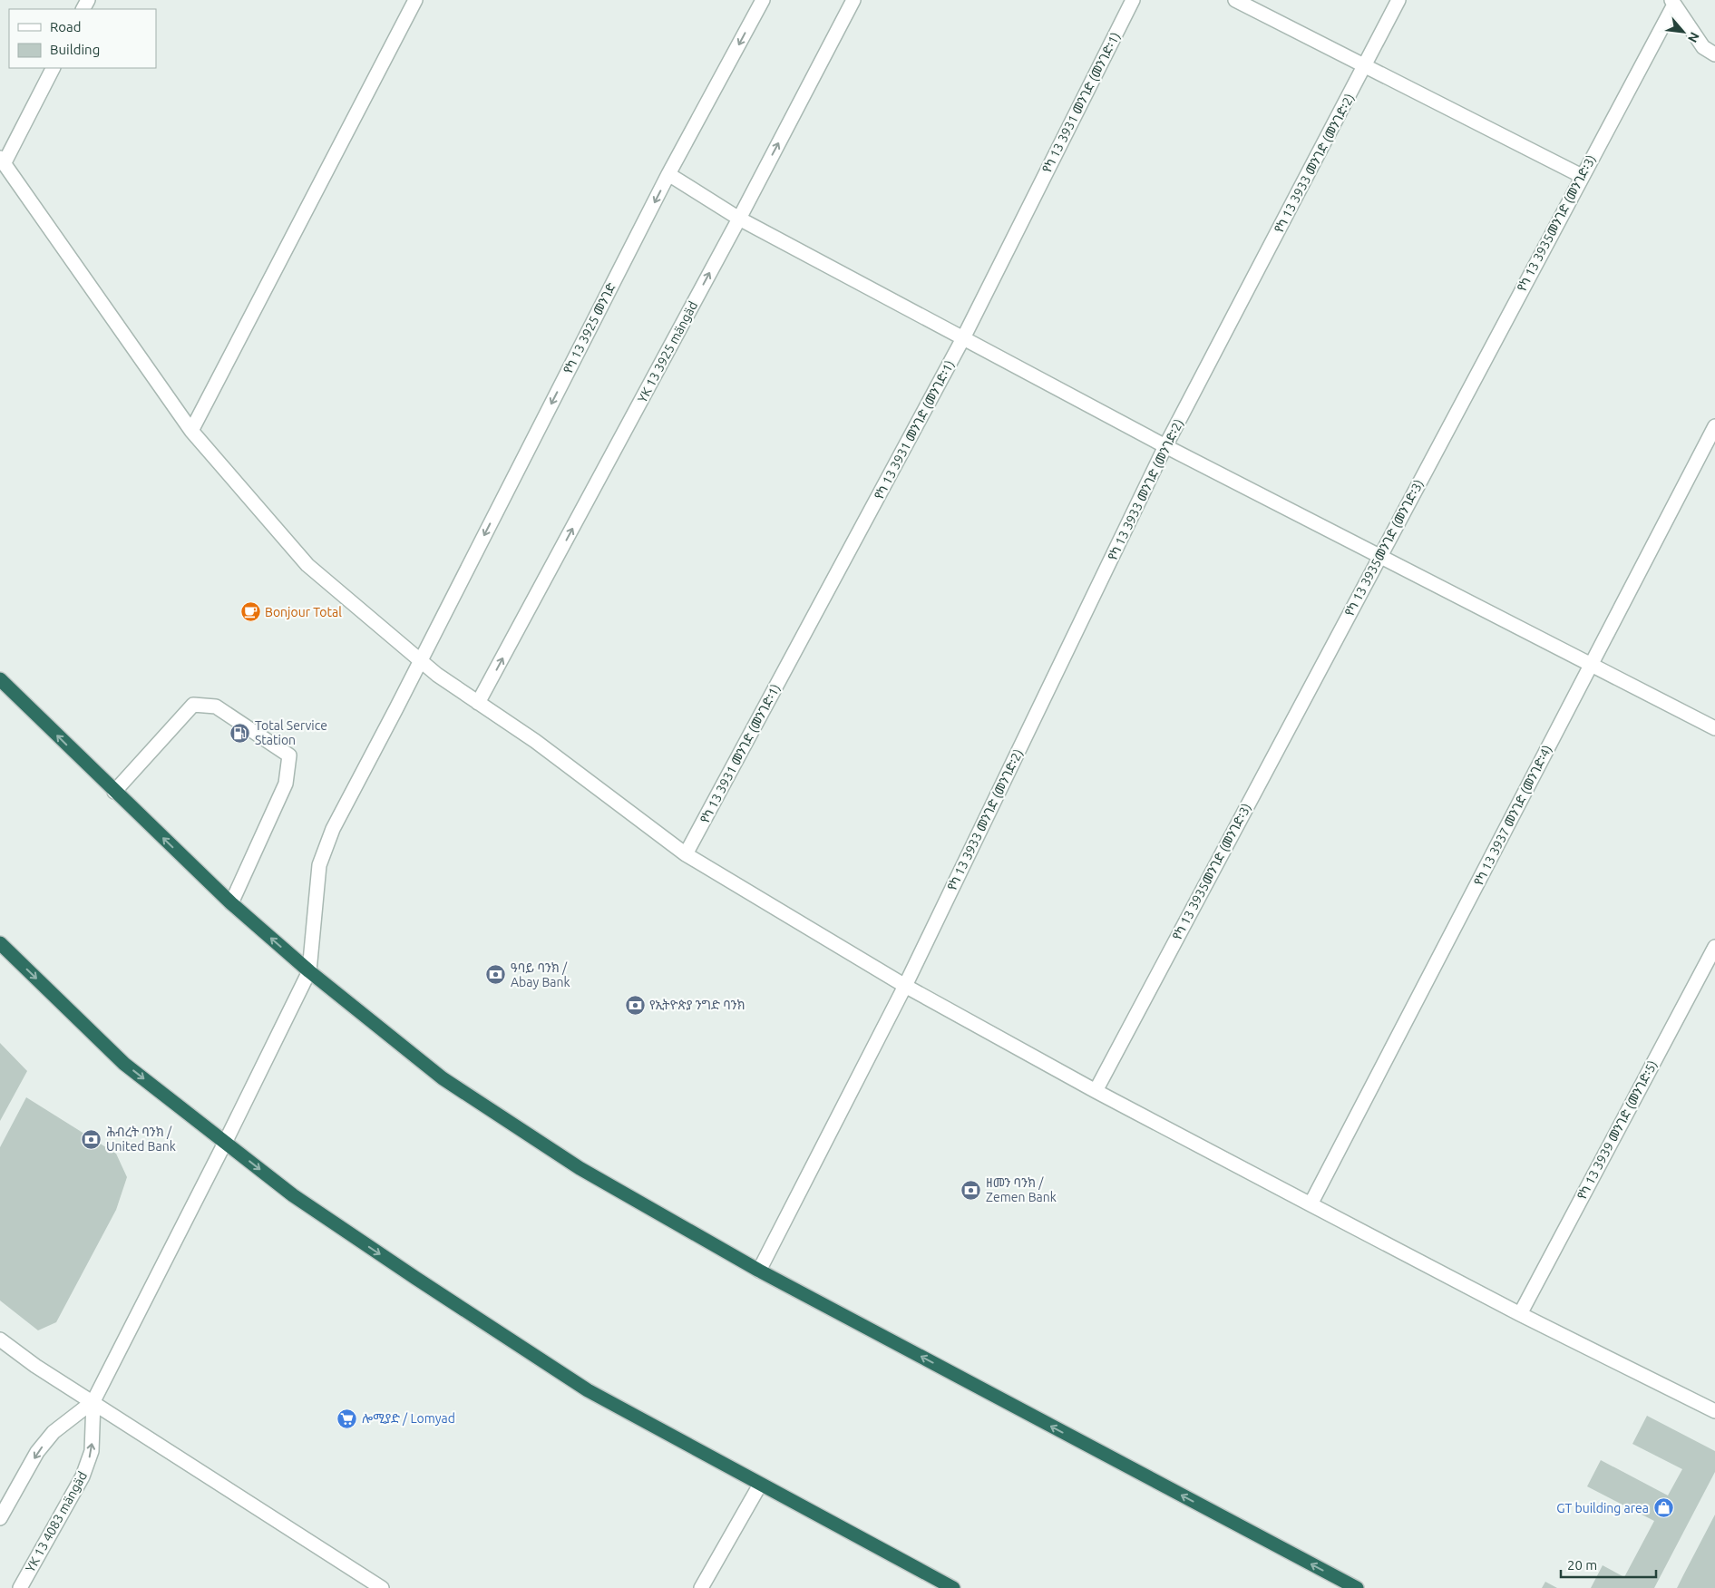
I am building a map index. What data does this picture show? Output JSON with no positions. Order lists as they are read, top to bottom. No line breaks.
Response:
{"streets":{"street":["የካ 13 3931 መንገድ (መንገድ፡1)","የካ 13 3933 መንገድ (መንገድ፡2)","የካ 13 3935መንገድ (መንገድ፡3)","የካ 13 3925 መንገድ","YK 13 3925 mängäd","የካ 13 3937 መንገድ (መንገድ፡4)","የካ 13 3939 መንገድ (መንገድ፡5)","YK 13 4083 mängäd"]},"one_way":["የካ 13 3925 መንገድ","YK 13 3925 mängäd"],"places":{"cafe":["Bonjour Total"],"fuel station":["Total Service Station"],"bank":["ዓባይ ባንክ / Abay Bank","የኢትዮጵያ ንግድ ባንክ","ሕብረት ባንክ / United Bank","ዘመን ባንክ / Zemen Bank"],"supermarket":["ሎሚያድ / Lomyad"],"shop":["GT building area"]},"legend":["Road","Building"],"scale_bar":"20 m","north":"bottom right"}
